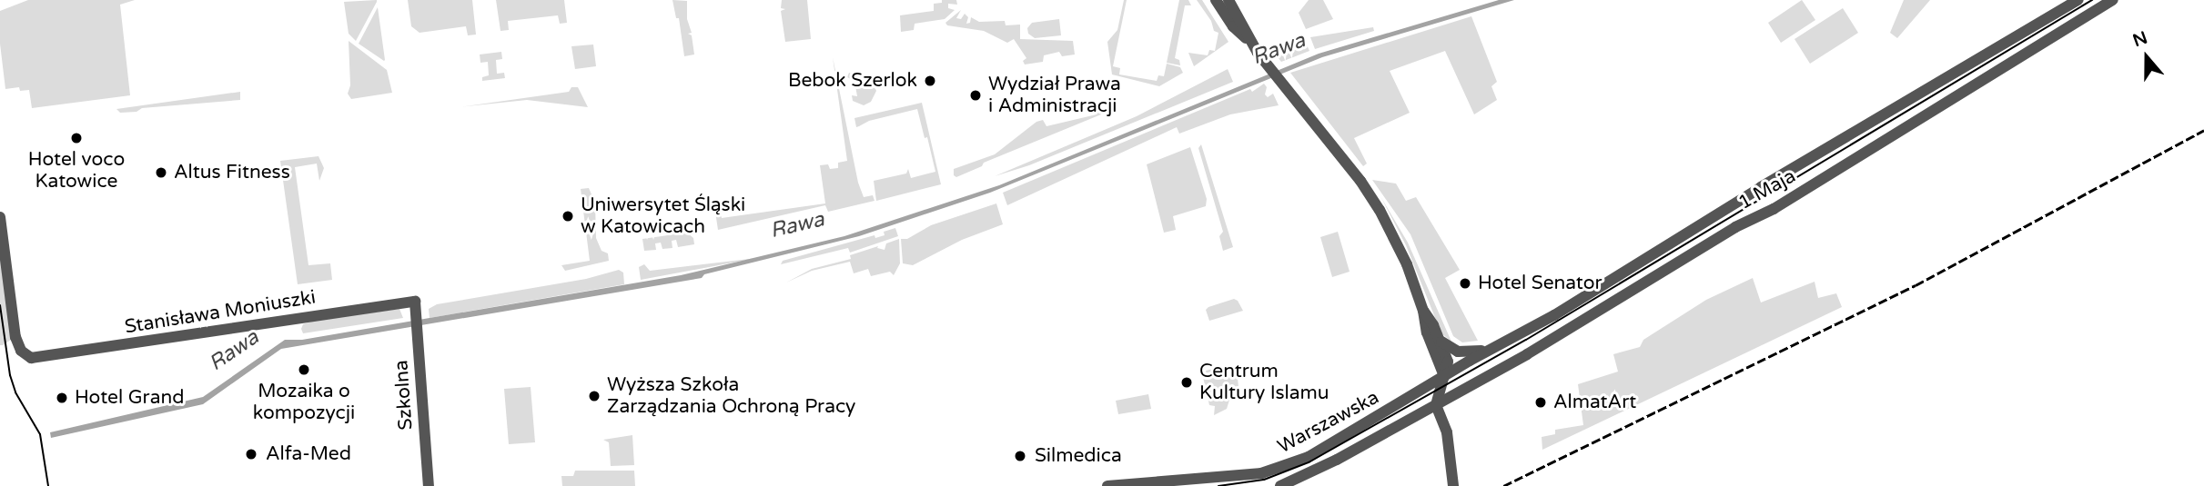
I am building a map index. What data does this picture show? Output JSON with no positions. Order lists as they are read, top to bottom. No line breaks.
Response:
{"streets":{"street":["1 Maja","Stanisława Moniuszki","Szkolna","Warszawska"]},"crossings":[["1 Maja","Warszawska"],["Stanisława Moniuszki","Szkolna"]],"water":["Rawa"],"places":["Bebok Szerlok","Wydział Prawa i Administracji","Hotel voco Katowice","Altus Fitness","Uniwersytet Śląski w Katowicach","Hotel Senator","Mozaika o kompozycji","Centrum Kultury Islamu","Wyższa Szkoła Zarządzania Ochroną Pracy","Hotel Grand","AlmatArt","Alfa-Med","Silmedica"],"north":"top"}
